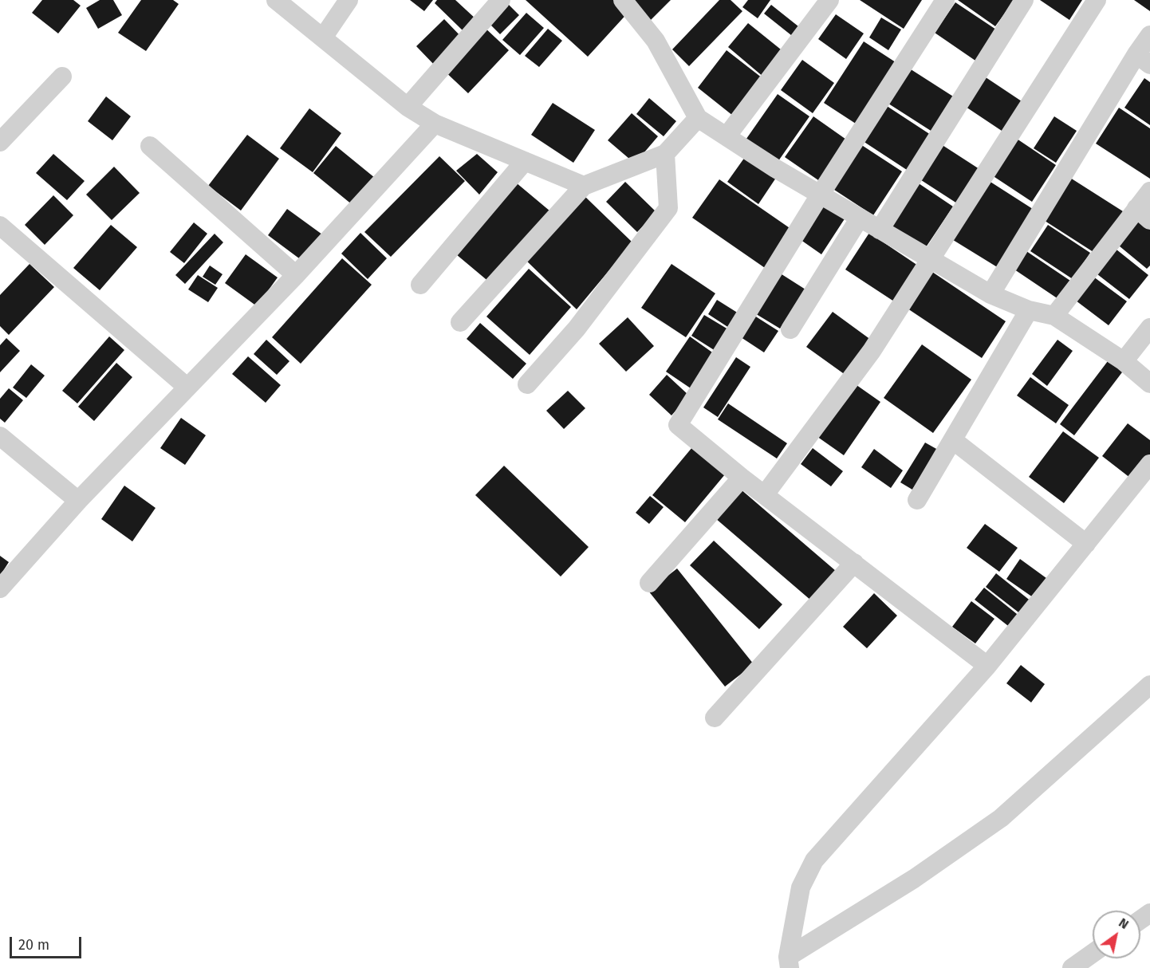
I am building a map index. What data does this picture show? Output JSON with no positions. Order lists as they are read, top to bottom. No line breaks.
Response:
{"scale_bar":"20 m","north":"top right"}
